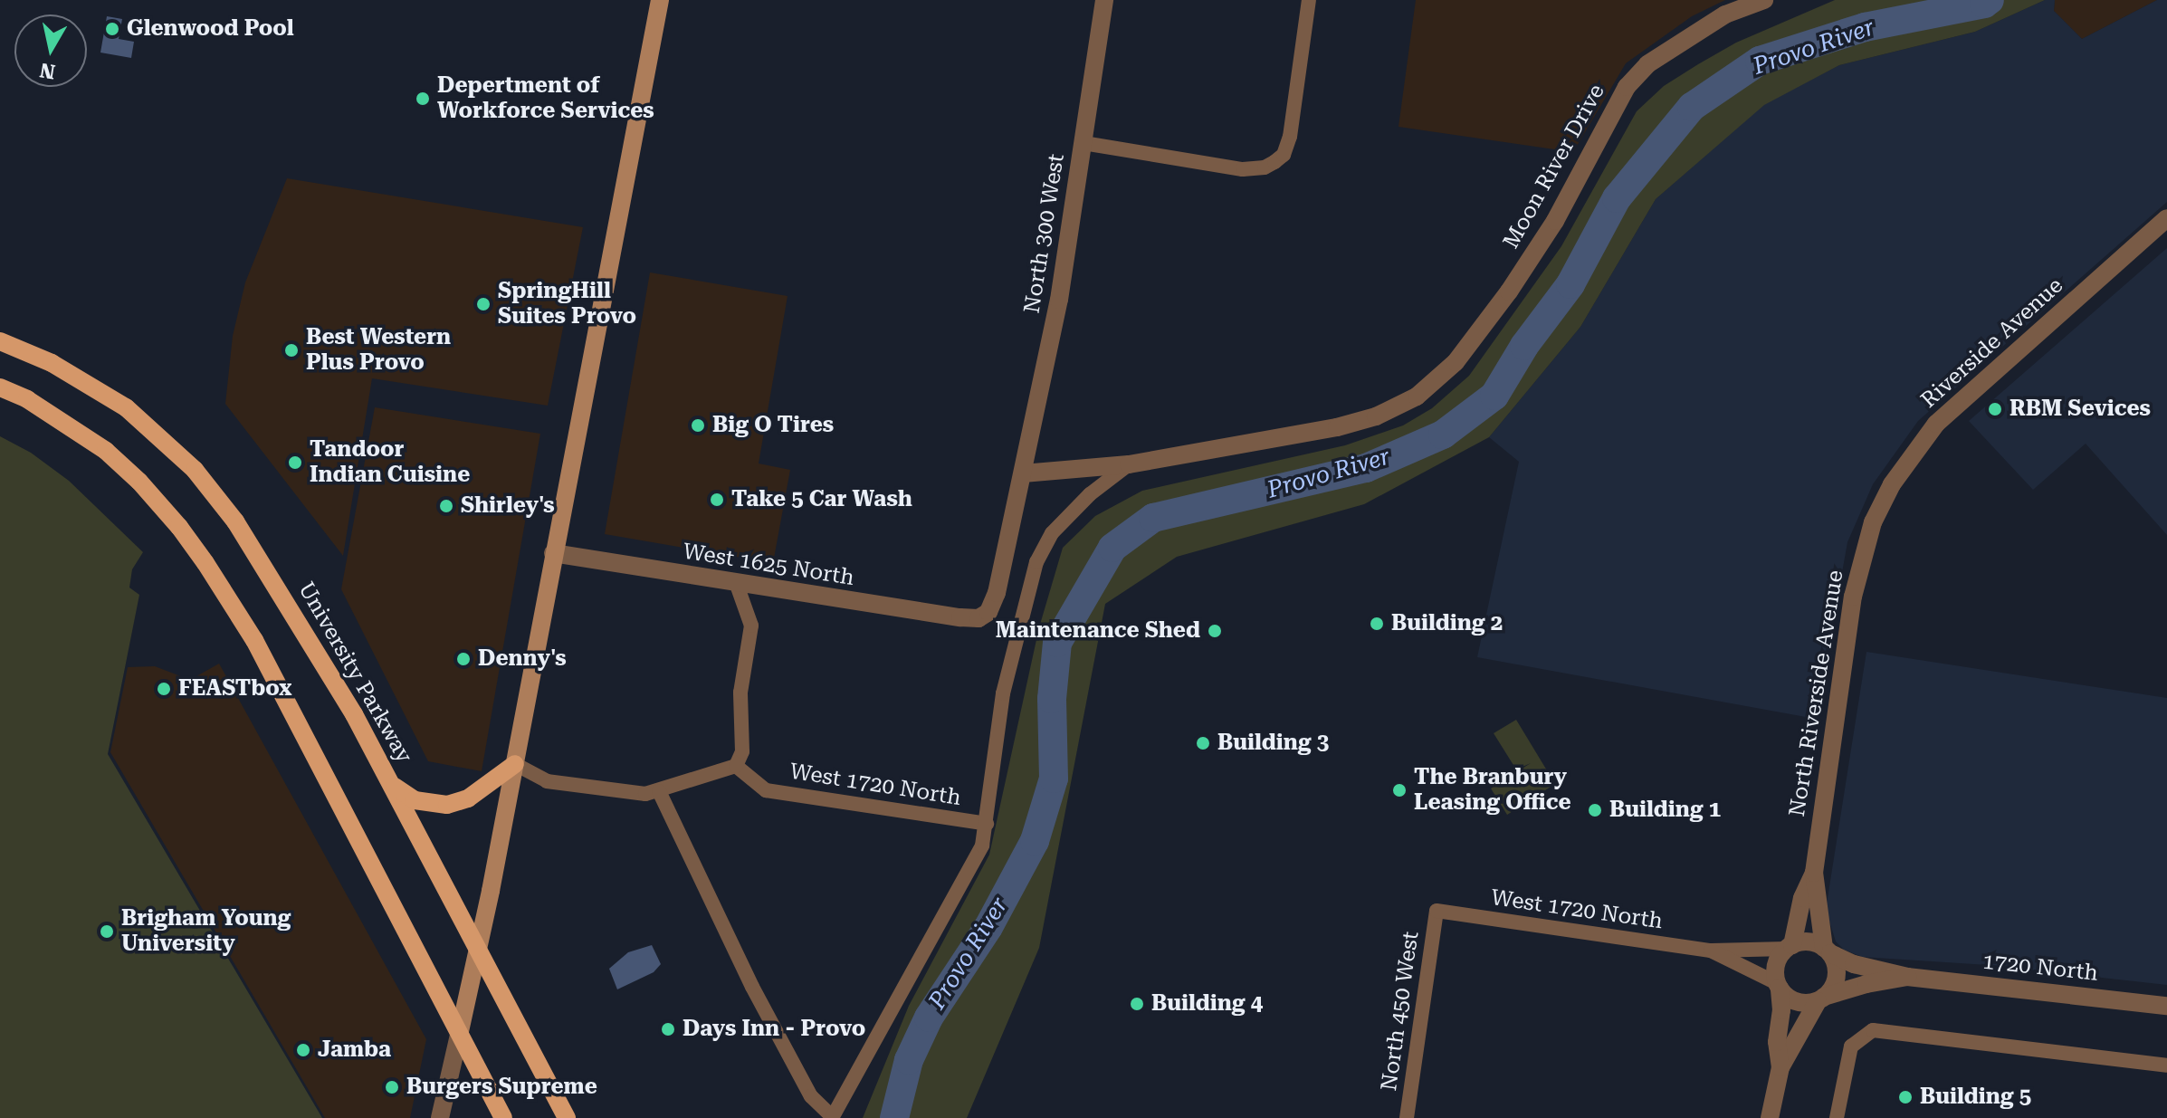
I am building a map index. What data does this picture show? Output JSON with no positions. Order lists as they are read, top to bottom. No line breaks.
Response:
{"streets":{"main road":["University Parkway"],"street":["Moon River Drive","North 300 West","Riverside Avenue","West 1625 North","North Riverside Avenue","West 1720 North","1720 North","North 450 West"]},"crossings":[["North 300 West","West 1625 North"],["Riverside Avenue","North Riverside Avenue"],["North Riverside Avenue","West 1720 North"],["North Riverside Avenue","1720 North"],["West 1720 North","1720 North"],["West 1720 North","North 450 West"]],"water":["Provo River"],"places":["Glenwood Pool","Depertment of Workforce Services","SpringHill Suites Provo","Best Western Plus Provo","RBM Sevices","Big O Tires","Tandoor Indian Cuisine","Take 5 Car Wash","Shirley's","Building 2","Maintenance Shed","Denny's","FEASTbox","Building 3","The Branbury Leasing Office","Building 1","Brigham Young University","Building 4","Days Inn - Provo","Jamba","Burgers Supreme","Building 5"],"north":"bottom"}
